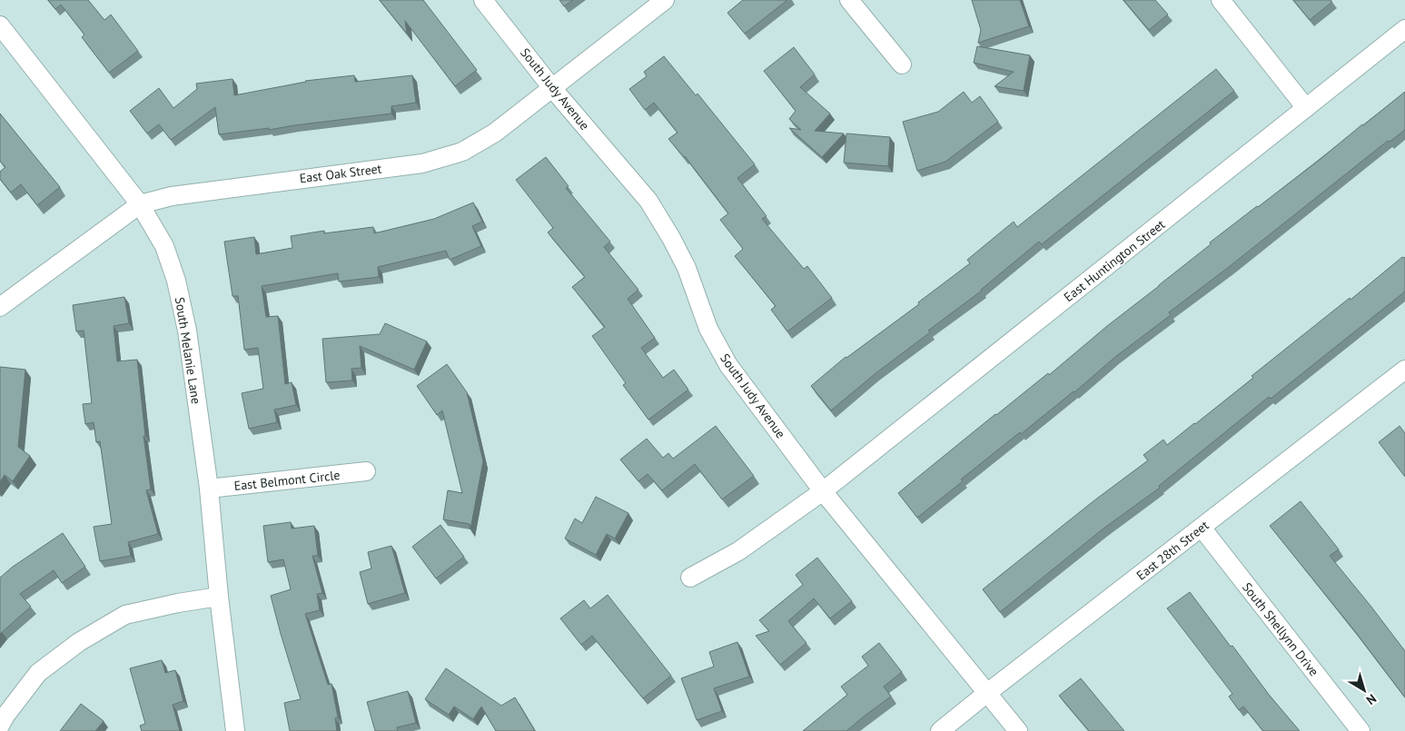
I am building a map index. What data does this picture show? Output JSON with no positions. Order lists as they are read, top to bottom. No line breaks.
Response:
{"streets":{"street":["South Judy Avenue","East Oak Street","East Huntington Street","South Melanie Lane","East Belmont Circle","East 28th Street","South Shellynn Drive"]},"crossings":[["South Judy Avenue","East Oak Street"],["South Judy Avenue","East Huntington Street"],["South Judy Avenue","East 28th Street"],["East Oak Street","South Melanie Lane"],["South Melanie Lane","East Belmont Circle"],["East 28th Street","South Shellynn Drive"]],"north":"bottom right"}
